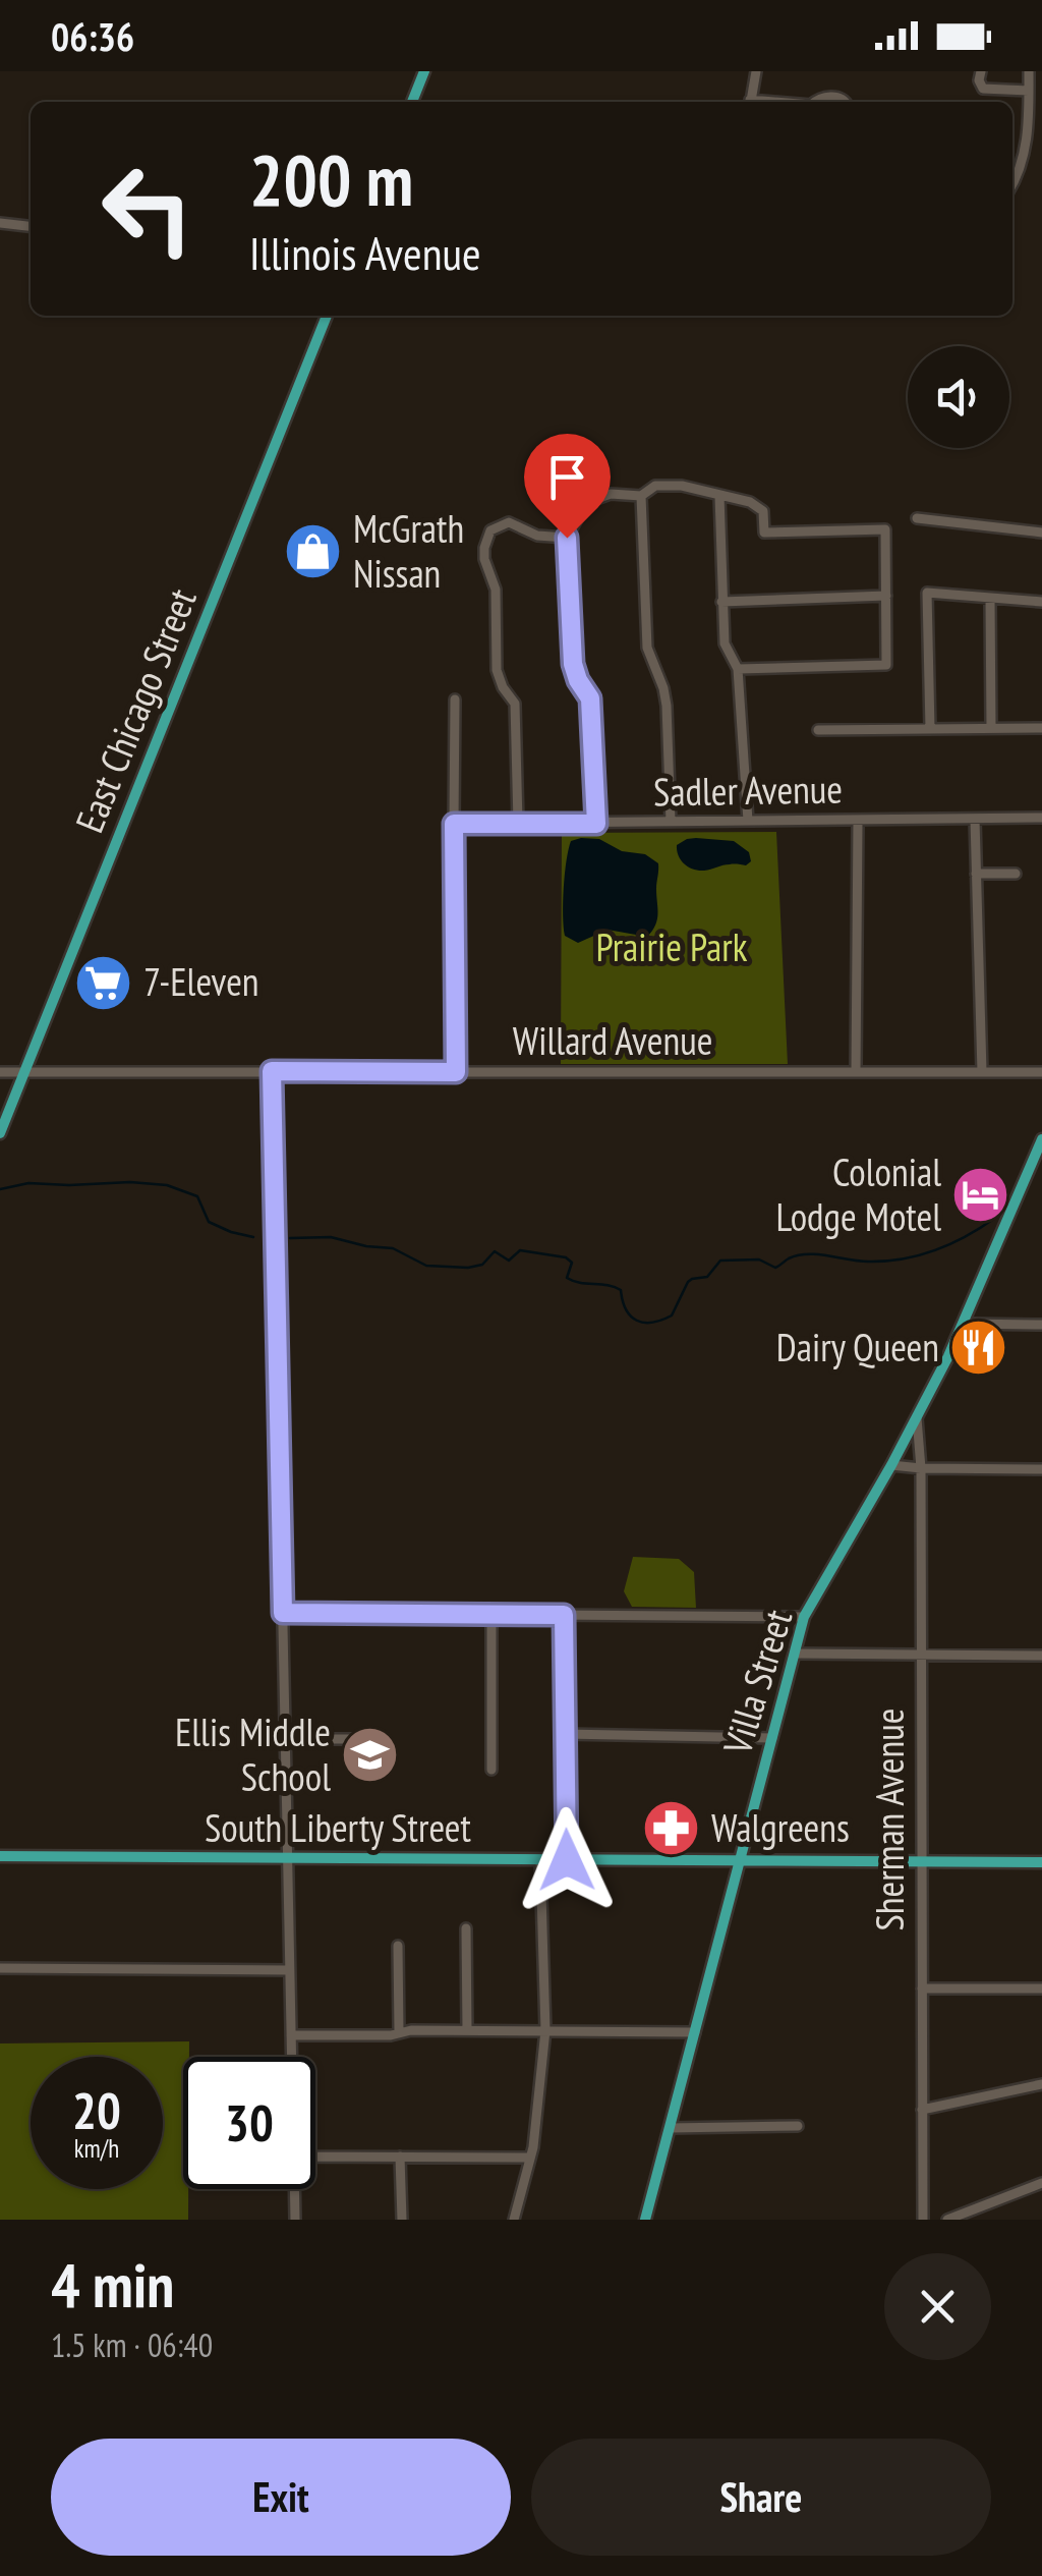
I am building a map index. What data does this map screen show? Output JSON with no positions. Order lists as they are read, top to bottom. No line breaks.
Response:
{"streets":{"main road":["East Chicago Street","Villa Street","South Liberty Street"],"street":["Sadler Avenue","Willard Avenue","Sherman Avenue"]},"crossings":[["East Chicago Street","Willard Avenue"],["Villa Street","Sherman Avenue"],["Villa Street","South Liberty Street"],["Sherman Avenue","South Liberty Street"]],"parks":["Prairie Park"],"places":{"shop":["McGrath Nissan"],"supermarket":["7-Eleven"],"hotel":["Colonial Lodge Motel"],"restaurant":["Dairy Queen"],"school or university":["Ellis Middle School"],"pharmacy":["Walgreens"]},"page":{"status":"06:36","turn":["200 m","Illinois Avenue"],"speed":"20 km/h","limit":"30","heading":["4 min","1.5 km · 06:40"],"buttons":["Exit","Share"]}}
